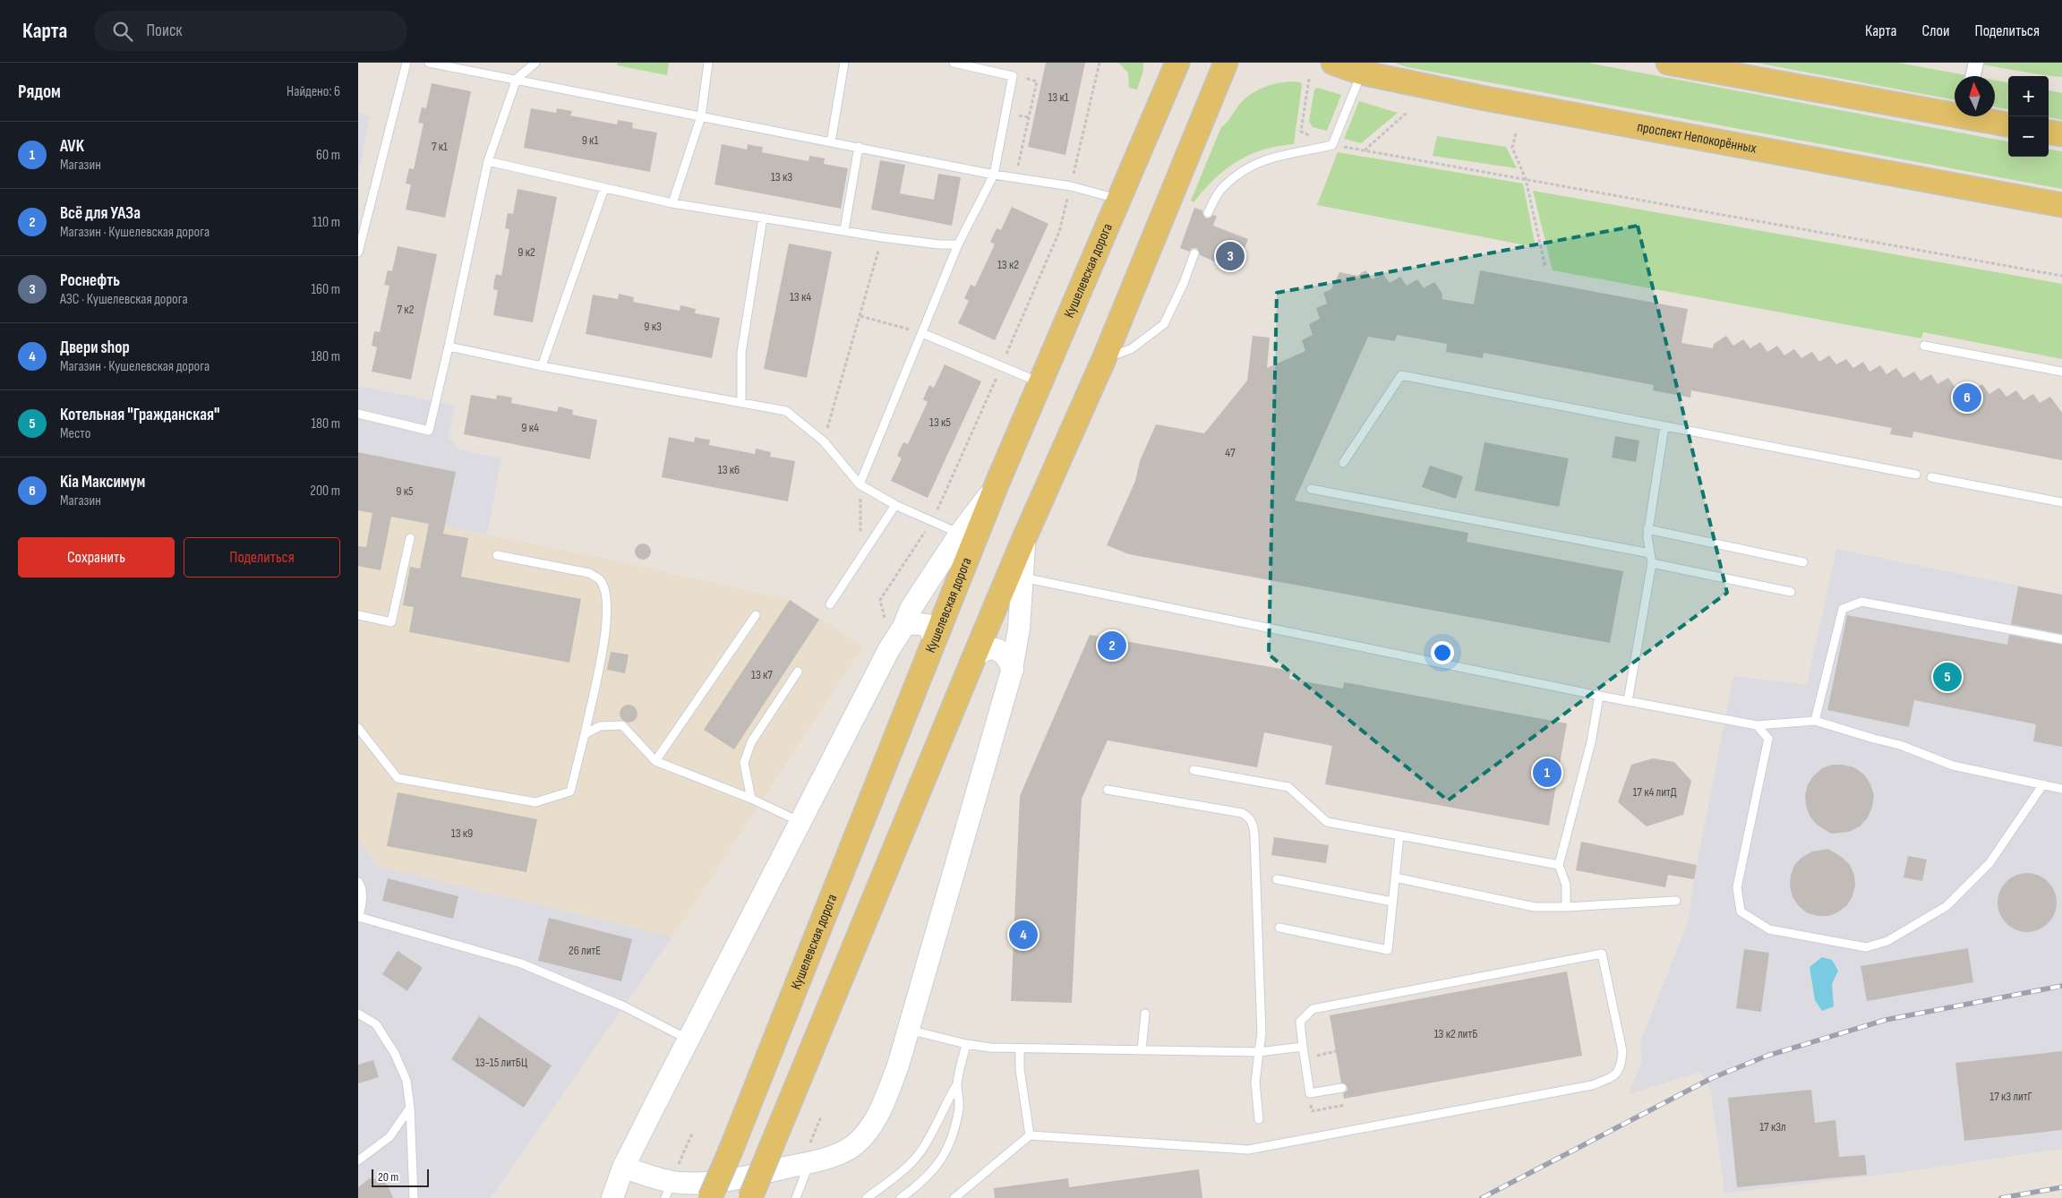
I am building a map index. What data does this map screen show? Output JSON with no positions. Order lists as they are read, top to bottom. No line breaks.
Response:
{"streets":{"main road":["проспект Непокорённых","Кушелевская дорога"]},"house_numbers":["13 к1","9 к1","7 к1","13 к3","9 к2","13 к2","13 к4","7 к2","9 к3","13 к5","9 к4","47","13 к6","9 к5","13 к7","17 к4 литД","13 к9","26 литЕ","13 к2 литБ","13-15 литБЦ","17 к3 литГ","17 к3л"],"scale_bar":"20 m","north":"top","page":{"header":"Карта","search":"Поиск","nav":["Карта","Слои","Поделиться"],"heading":["Рядом","Найдено: 6"],"map_buttons":["+","−"],"list":[{"mark":"1","name":"AVK","note":"Магазин","value":"60 m"},{"mark":"2","name":"Всё для УАЗа","note":"Магазин · Кушелевская дорога","value":"110 m"},{"mark":"3","name":"Роснефть","note":"АЗС · Кушелевская дорога","value":"160 m"},{"mark":"4","name":"Двери shop","note":"Магазин · Кушелевская дорога","value":"180 m"},{"mark":"5","name":"Котельная \"Гражданская\"","note":"Место","value":"180 m"},{"mark":"6","name":"Kia Максимум","note":"Магазин","value":"200 m"}],"pins":["3","6","2","5","1","4"],"buttons":["Сохранить","Поделиться"],"scale":"20 m"}}
